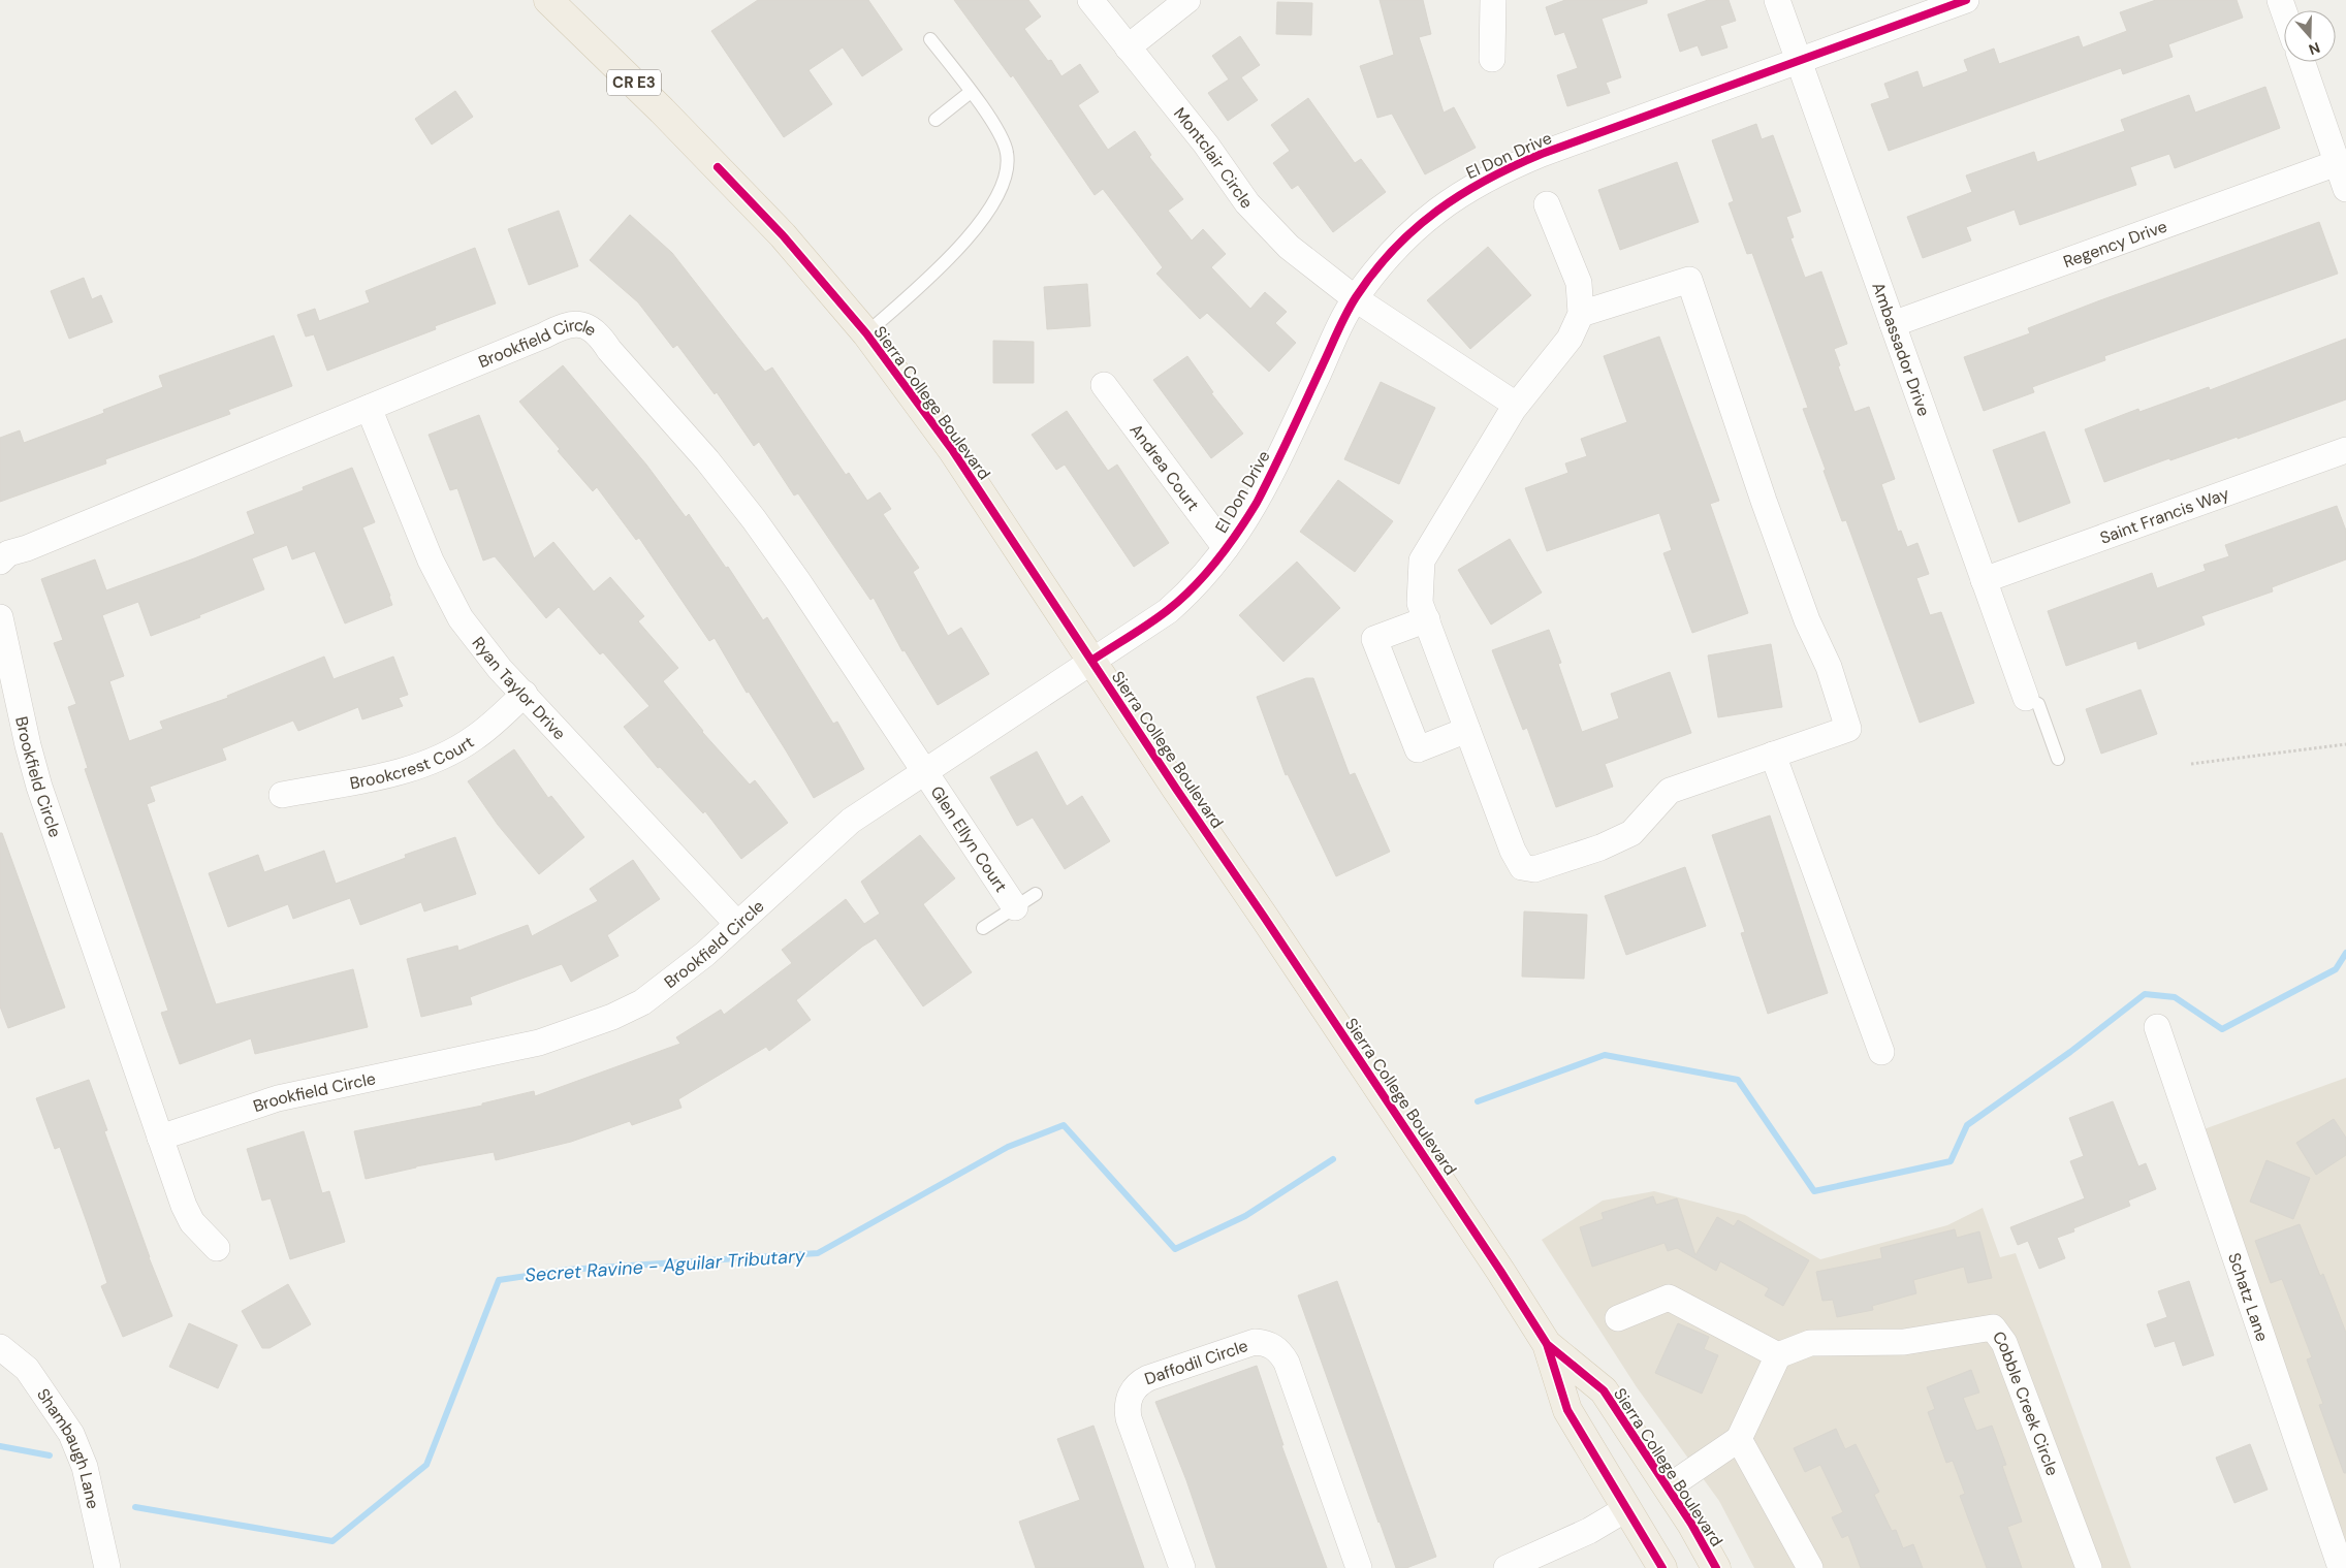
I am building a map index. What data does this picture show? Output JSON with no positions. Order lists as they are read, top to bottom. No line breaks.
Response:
{"streets":{"main road":["CR E3","Sierra College Boulevard"],"street":["El Don Drive","Montclair Circle","Regency Drive","Ambassador Drive","Brookfield Circle","Andrea Court","Saint Francis Way","Ryan Taylor Drive","Brookcrest Court","Glen Ellyn Court","Schatz Lane","Daffodil Circle","Cobble Creek Circle","Shambaugh Lane"]},"crossings":[["El Don Drive","Montclair Circle"],["El Don Drive","Ambassador Drive"],["El Don Drive","Brookfield Circle"],["El Don Drive","Sierra College Boulevard"],["El Don Drive","Andrea Court"],["Regency Drive","Ambassador Drive"],["Ambassador Drive","Saint Francis Way"],["Brookfield Circle","Sierra College Boulevard"],["Brookfield Circle","Ryan Taylor Drive"],["Brookfield Circle","Glen Ellyn Court"],["Ryan Taylor Drive","Brookcrest Court"]],"water":["Secret Ravine - Aguilar Tributary"],"north":"bottom"}
